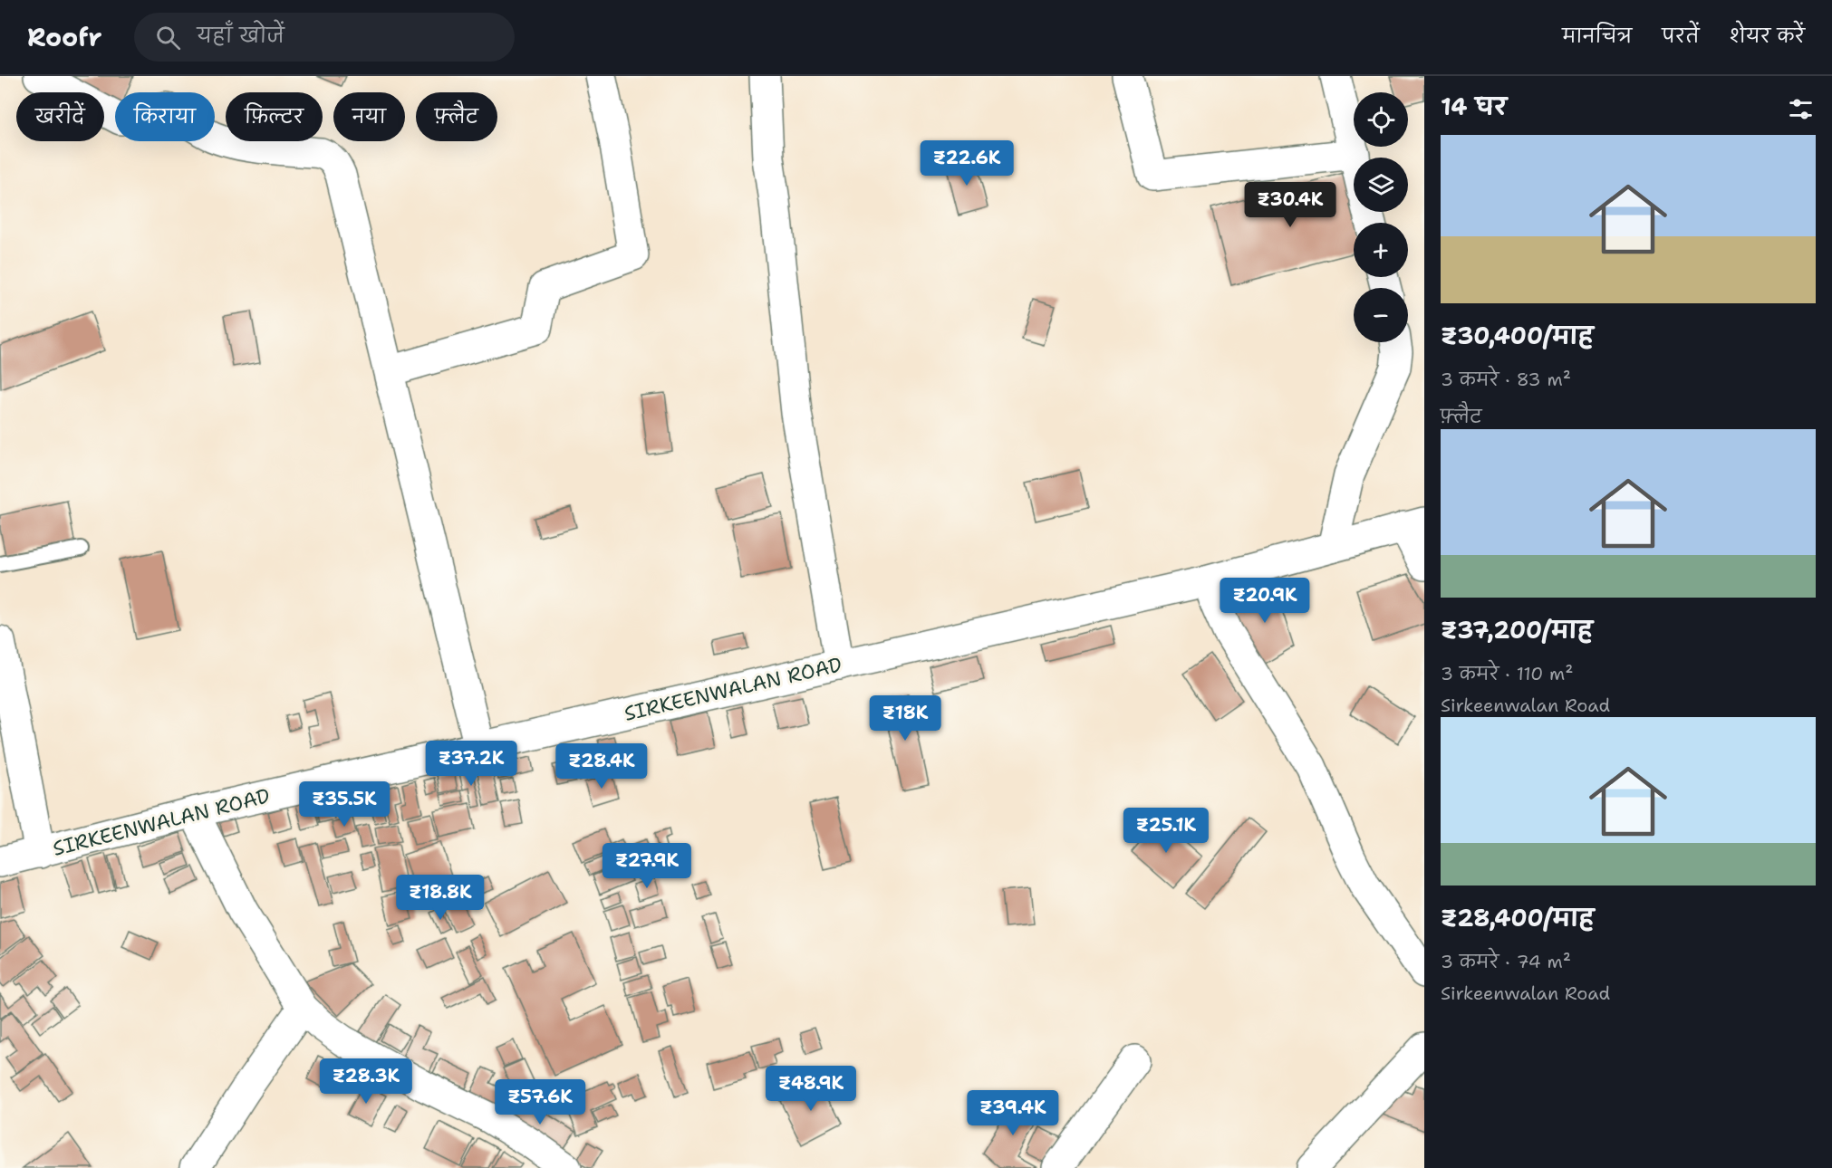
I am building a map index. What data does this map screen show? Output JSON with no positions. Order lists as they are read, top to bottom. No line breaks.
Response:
{"streets":{"street":["SIRKEENWALAN ROAD"]},"page":{"header":"Roofr","search":"यहाँ खोजें","nav":["मानचित्र","परतें","शेयर करें"],"heading":"14 घर","map_buttons":["+","−"],"chip":["खरीदें","किराया","फ़िल्टर","नया","फ़्लैट"],"price":["₹22.6K","₹30.4K","₹20.9K","₹18K","₹37.2K","₹28.4K","₹35.5K","₹25.1K","₹27.9K","₹18.8K","₹28.3K","₹48.9K","₹57.6K","₹39.4K"],"list":[{"name":"₹30,400/माह","note":"3 कमरे · 83 m² · फ़्लैट"},{"name":"₹37,200/माह","note":"3 कमरे · 110 m² · Sirkeenwalan Road"},{"name":"₹28,400/माह","note":"3 कमरे · 74 m² · Sirkeenwalan Road"}]}}
